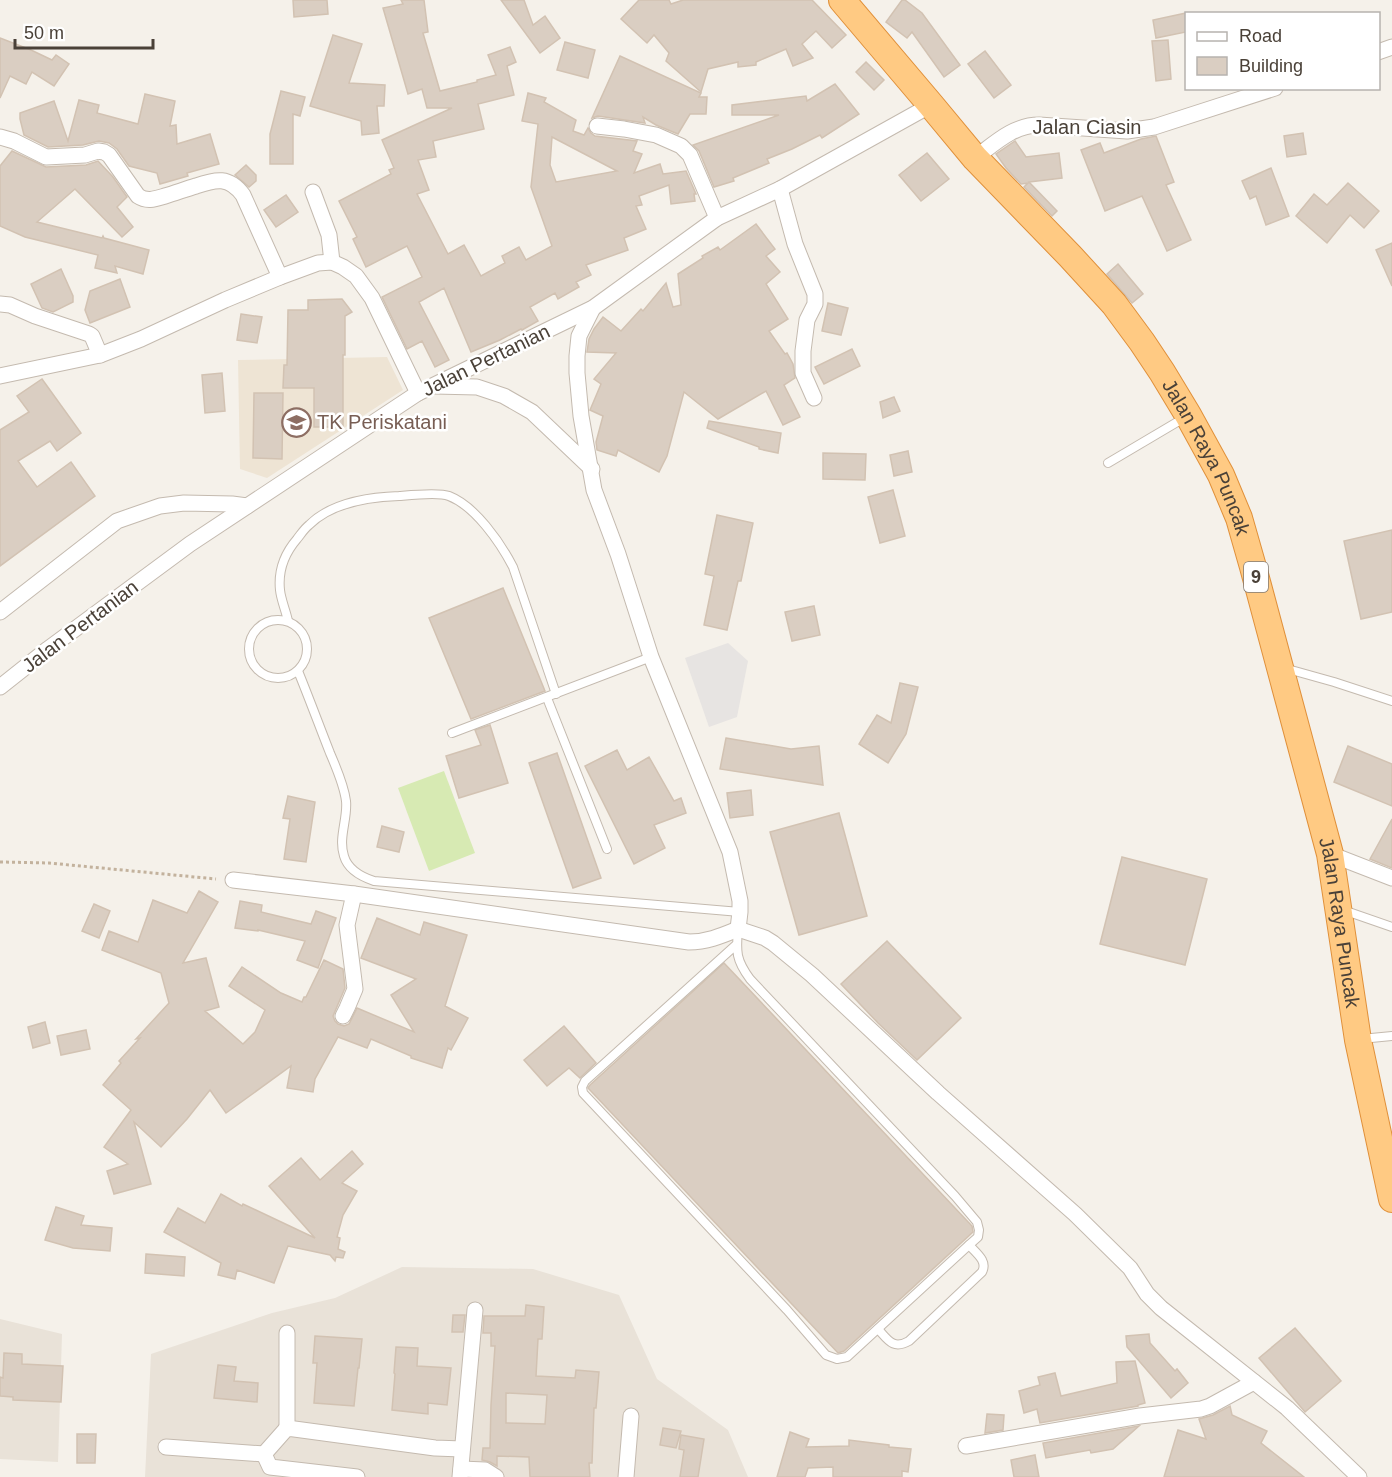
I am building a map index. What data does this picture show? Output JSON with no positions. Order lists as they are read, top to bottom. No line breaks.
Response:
{"streets":{"highway":["Jalan Raya Puncak","9"],"street":["Jalan Ciasin","Jalan Pertanian"]},"crossings":[["Jalan Ciasin","Jalan Raya Puncak"],["Jalan Pertanian","Jalan Raya Puncak"]],"places":{"school or university":["TK Periskatani"]},"legend":["Road","Building"],"scale_bar":"50 m"}
